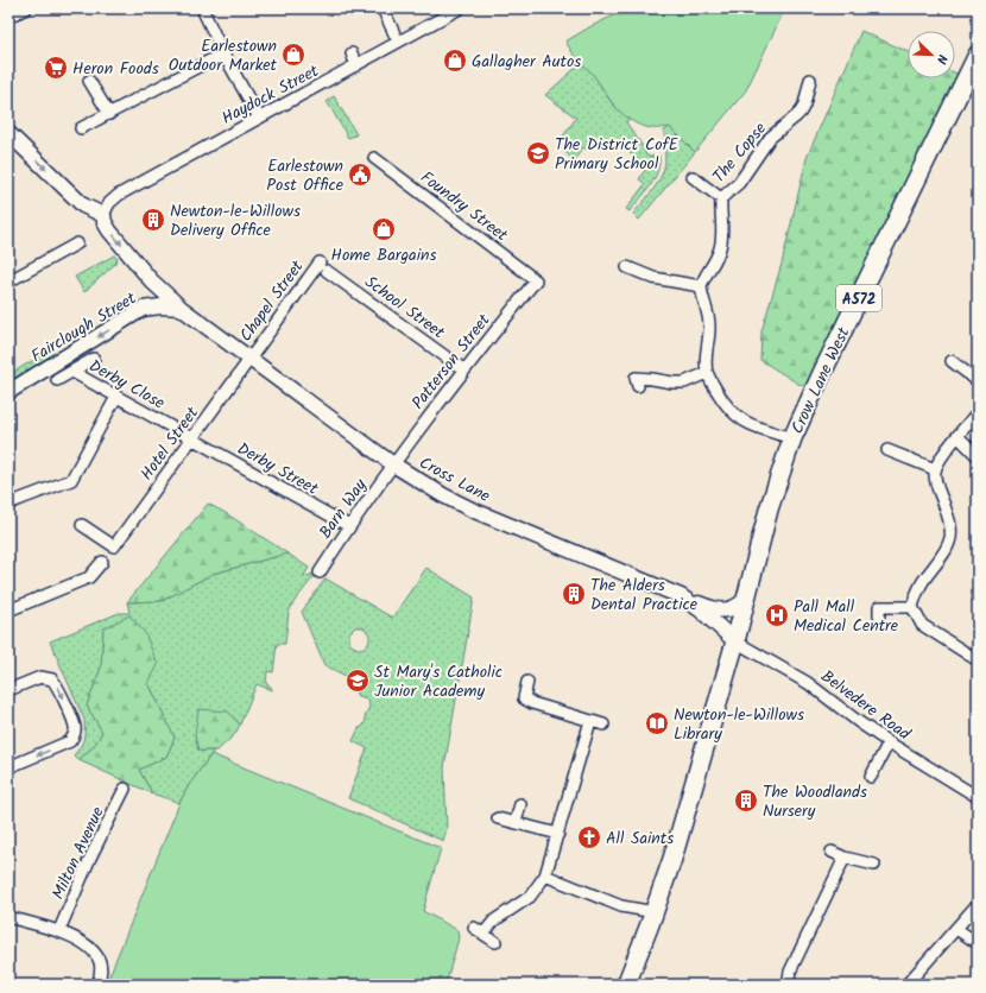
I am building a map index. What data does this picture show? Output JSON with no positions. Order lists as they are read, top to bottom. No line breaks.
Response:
{"streets":{"main road":["A572","Crow Lane West"],"street":["Haydock Street","The Copse","Foundry Street","Chapel Street","School Street","Fairclough Street","Patterson Street","Derby Close","Hotel Street","Derby Street","Cross Lane","Barn Way","Belvedere Road","Milton Avenue"]},"crossings":[["Haydock Street","Cross Lane"],["Foundry Street","Patterson Street"],["A572","Crow Lane West"],["A572","Cross Lane"],["A572","Belvedere Road"],["Chapel Street","Hotel Street"],["Chapel Street","Cross Lane"],["School Street","Patterson Street"],["Fairclough Street","Cross Lane"],["Patterson Street","Cross Lane"],["Patterson Street","Barn Way"],["Crow Lane West","Cross Lane"],["Crow Lane West","Belvedere Road"],["Derby Close","Hotel Street"],["Derby Close","Derby Street"],["Hotel Street","Derby Street"],["Hotel Street","Cross Lane"],["Derby Street","Barn Way"],["Cross Lane","Barn Way"],["Cross Lane","Belvedere Road"]],"places":{"shop":["Earlestown Outdoor Market","Gallagher Autos","Home Bargains"],"supermarket":["Heron Foods"],"school or university":["The District CofE Primary School","St Mary's Catholic Junior Academy"],"public building":["Earlestown Post Office"],"building":["Newton-le-Willows Delivery Office","The Alders Dental Practice","The Woodlands Nursery"],"hospital":["Pall Mall Medical Centre"],"library":["Newton-le-Willows Library"],"church":["All Saints"]},"north":"bottom right"}
